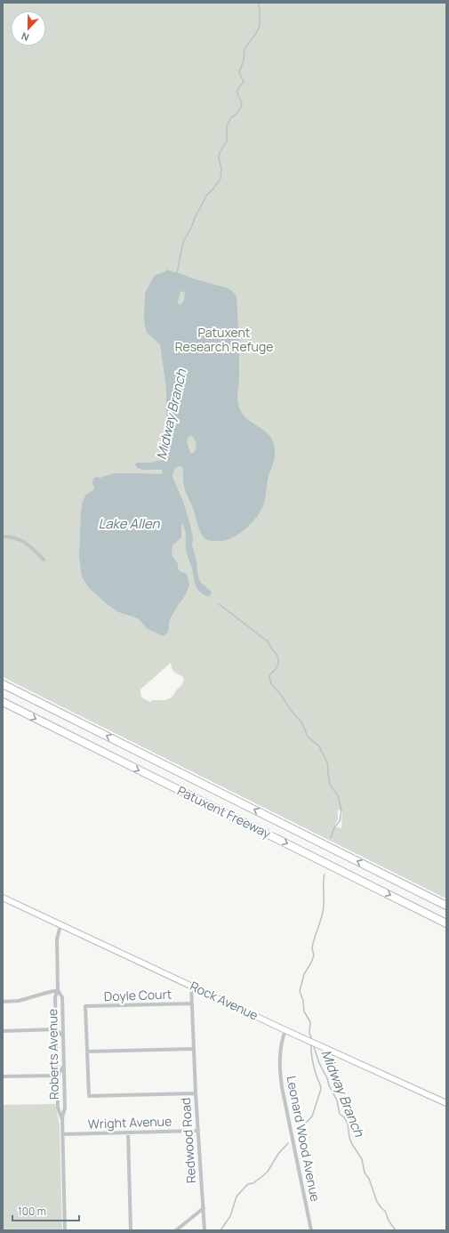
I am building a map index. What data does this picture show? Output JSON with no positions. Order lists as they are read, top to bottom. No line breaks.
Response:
{"streets":{"highway":["Patuxent Freeway"],"street":["Doyle Court","Rock Avenue","Roberts Avenue","Wright Avenue","Leonard Wood Avenue","Redwood Road"]},"crossings":[["Rock Avenue","Roberts Avenue"],["Rock Avenue","Leonard Wood Avenue"],["Roberts Avenue","Wright Avenue"],["Wright Avenue","Redwood Road"]],"water":["Midway Branch","Lake Allen"],"parks":["Patuxent Research Refuge"],"scale_bar":"100 m","north":"bottom"}
